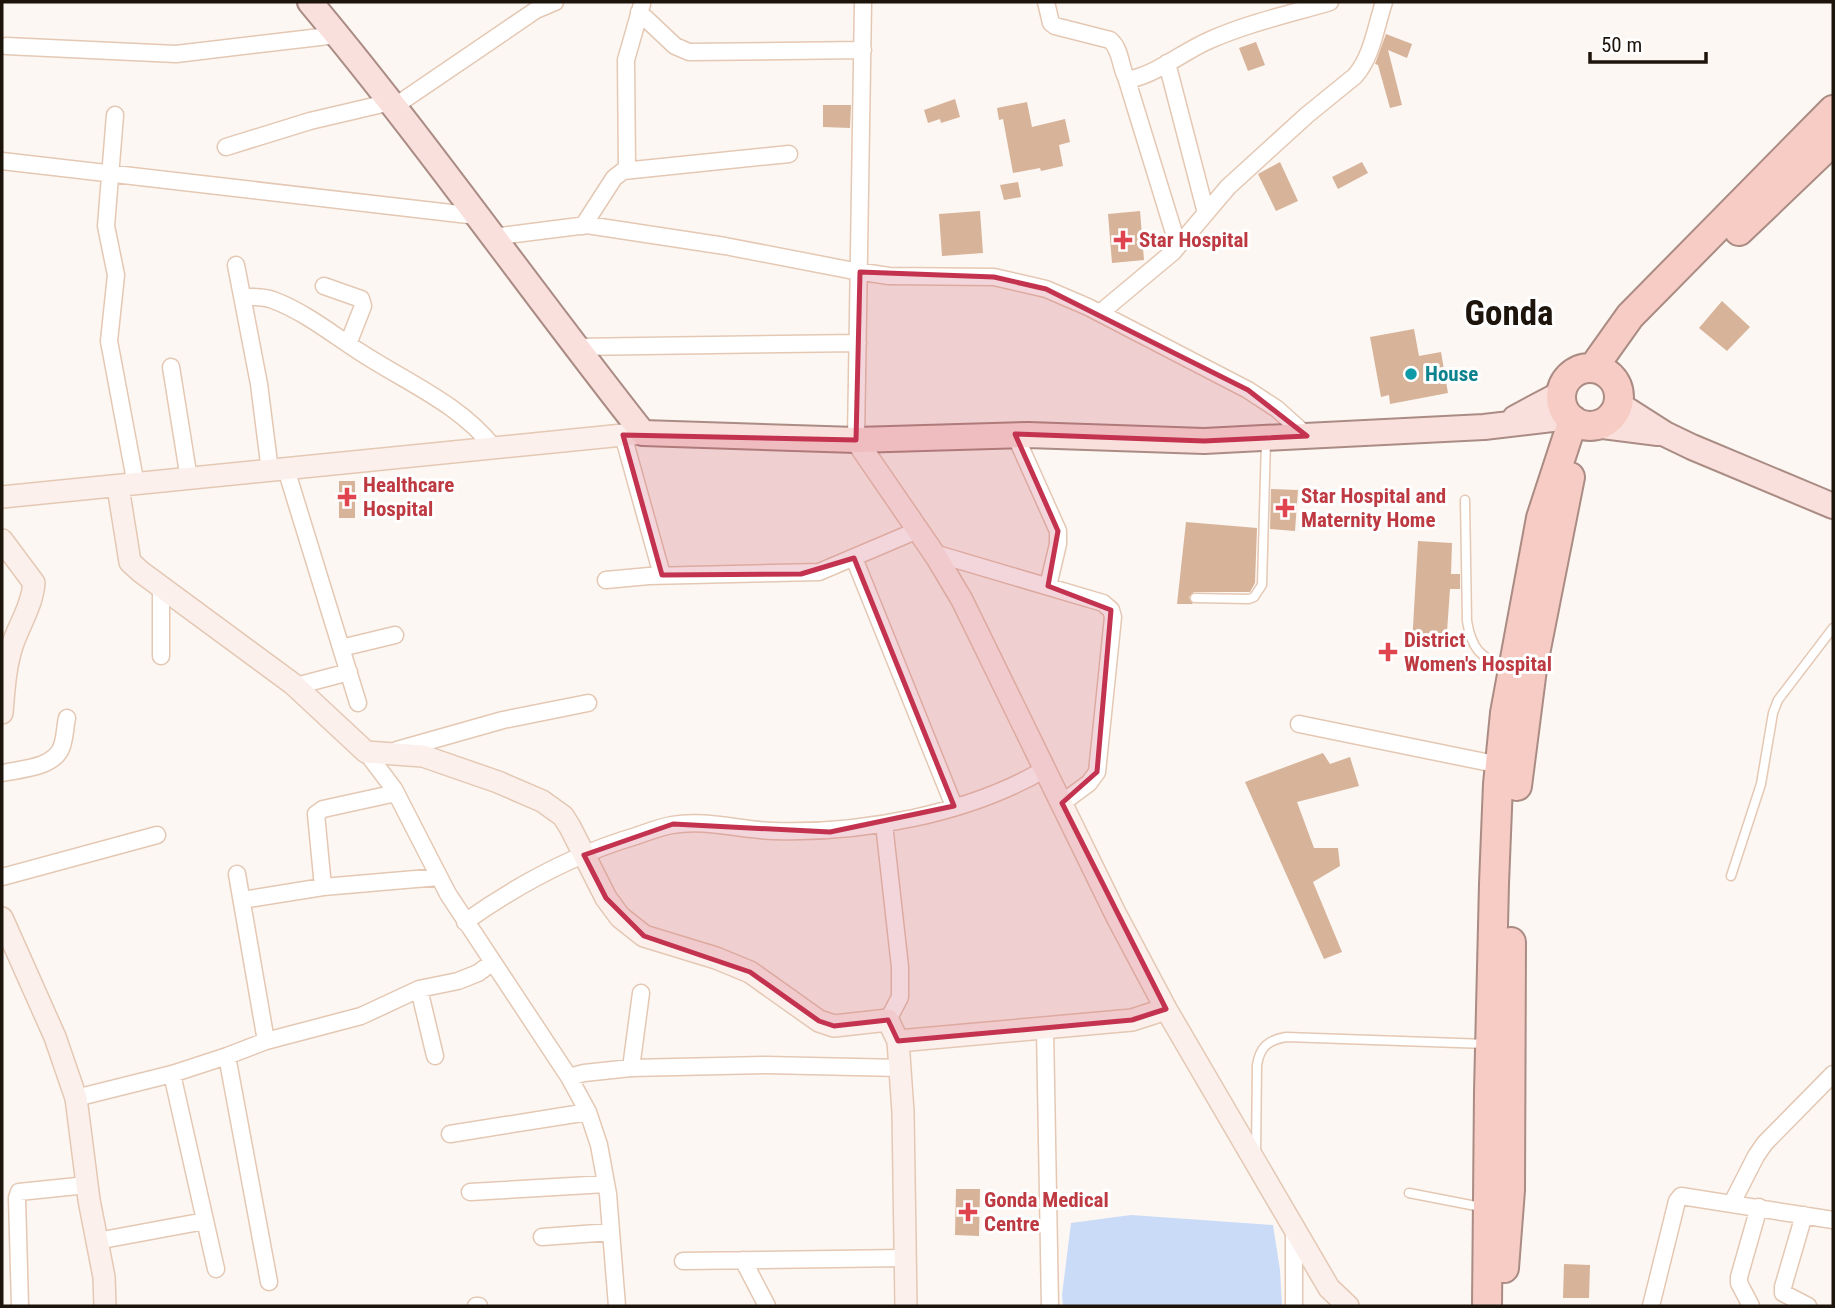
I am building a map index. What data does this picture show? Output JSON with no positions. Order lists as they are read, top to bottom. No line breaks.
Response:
{"districts":["Gonda"],"places":{"health":["Star Hospital","Healthcare Hospital","Star Hospital and Maternity Home","District Women's Hospital","Gonda Medical Centre"],"other":["House"]},"scale_bar":"50 m"}
